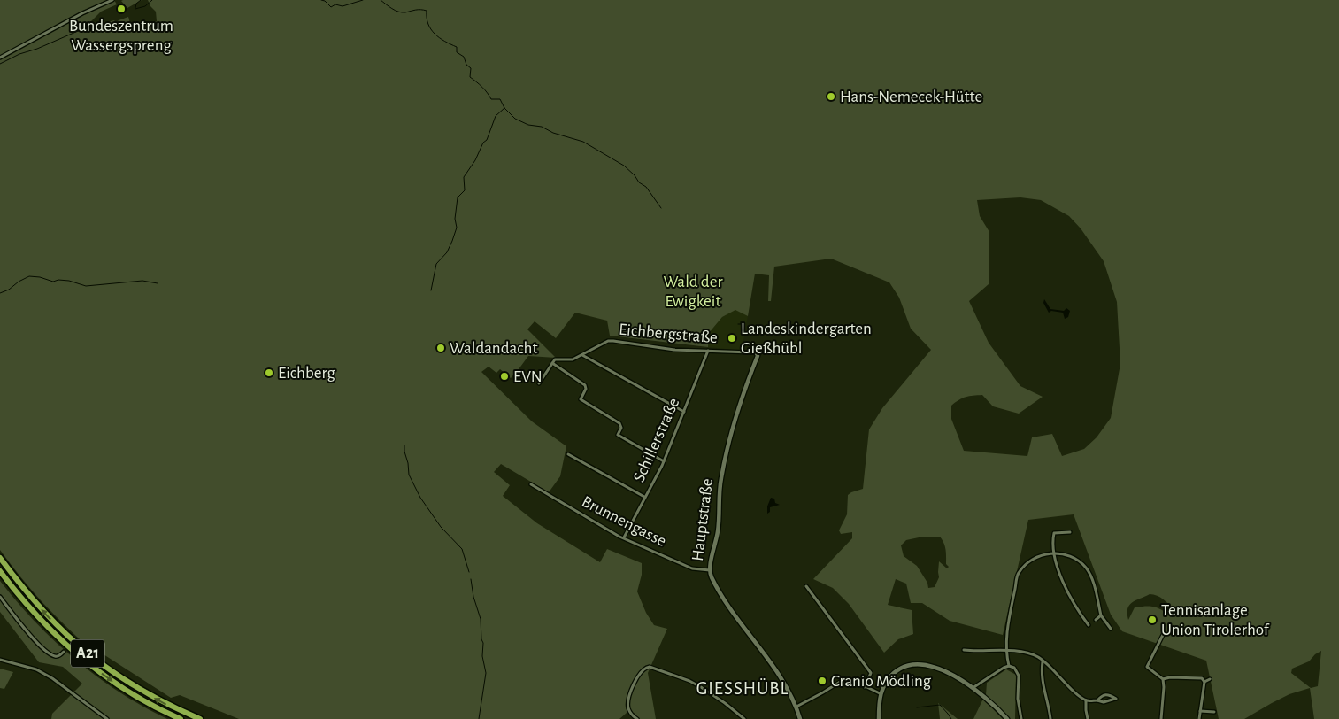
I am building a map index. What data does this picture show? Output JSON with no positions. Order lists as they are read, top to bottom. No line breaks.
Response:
{"streets":{"highway":["A21"],"street":["Eichbergstraße","Schillerstraße","Hauptstraße","Brunnengasse"]},"crossings":[["Eichbergstraße","Schillerstraße"],["Eichbergstraße","Hauptstraße"],["Schillerstraße","Brunnengasse"],["Hauptstraße","Brunnengasse"]],"districts":["GIESSHÜBL"],"parks":["Wald der Ewigkeit"],"places":["Bundeszentrum Wassergspreng","Hans-Nemecek-Hütte","Landeskindergarten Gießhübl","Waldandacht","Eichberg","EVN","Tennisanlage Union Tirolerhof","Cranio Mödling"]}
